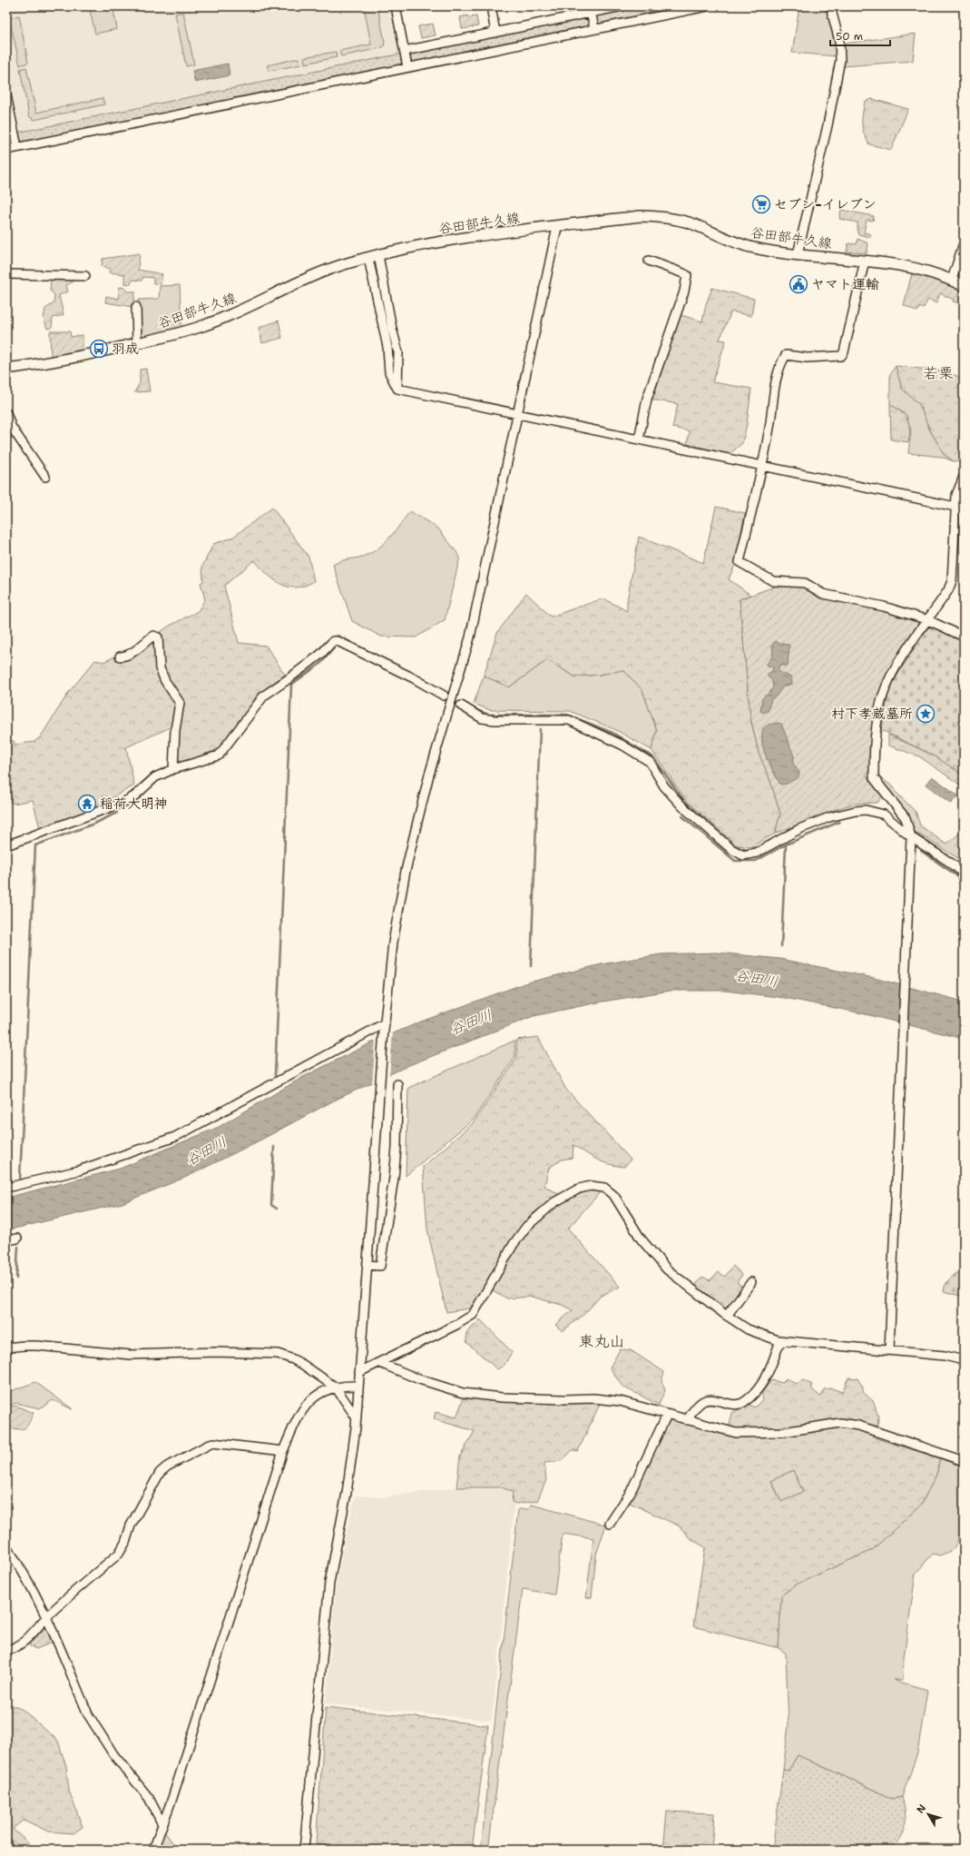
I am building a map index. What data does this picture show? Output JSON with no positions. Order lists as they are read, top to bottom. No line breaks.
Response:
{"streets":{"main road":["谷田部牛久線"]},"districts":["若栗","東丸山"],"water":["谷田川"],"places":{"supermarket":["セブン-イレブン"],"public building":["ヤマト運輸"],"bus stop":["羽成"],"place":["村下孝蔵墓所"],"temple":["稲荷大明神"]},"scale_bar":"50 m","north":"top left"}
